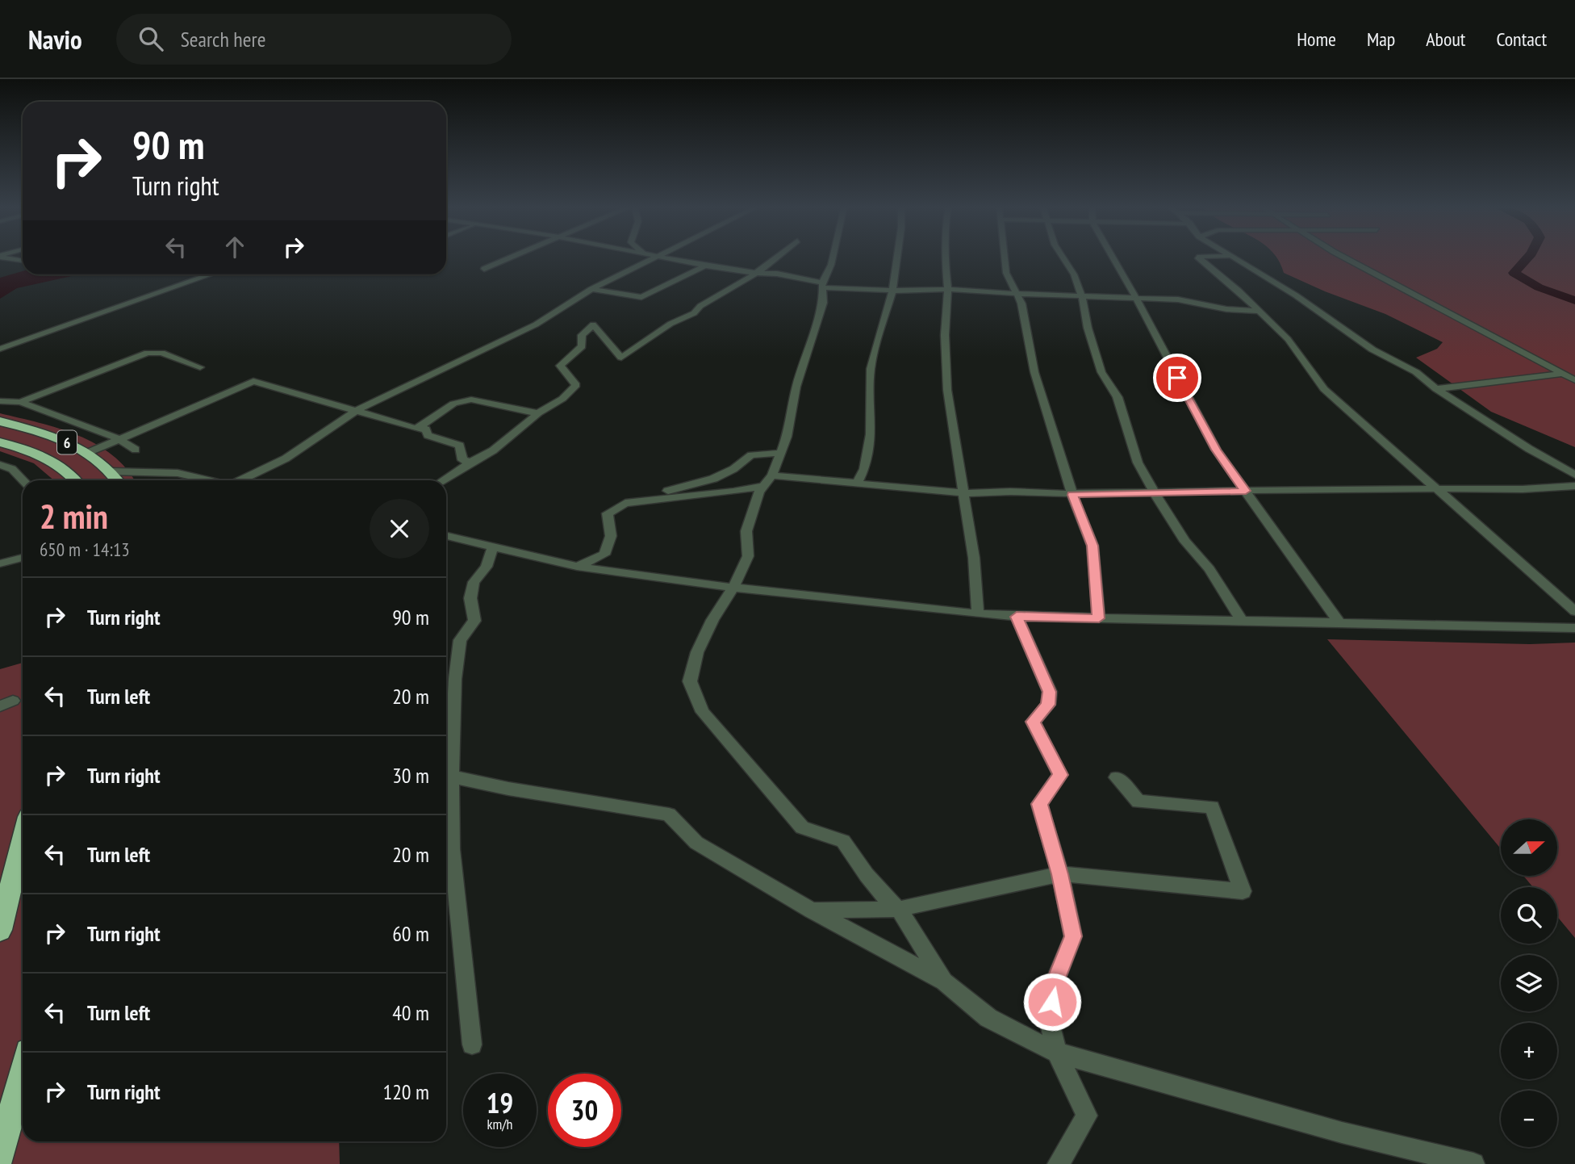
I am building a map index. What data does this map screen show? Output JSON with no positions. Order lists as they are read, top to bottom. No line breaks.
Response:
{"streets":{"highway":["6"]},"north":"right","page":{"header":"Navio","search":"Search here","nav":["Home","Map","About","Contact"],"turn":["90 m","Turn right"],"heading":["2 min","650 m · 14:13"],"list":[{"name":"Turn right","value":"90 m"},{"name":"Turn left","value":"20 m"},{"name":"Turn right","value":"30 m"},{"name":"Turn left","value":"20 m"},{"name":"Turn right","value":"60 m"},{"name":"Turn left","value":"40 m"},{"name":"Turn right","value":"120 m"}],"map_buttons":["+","−"],"speed":"19 km/h","limit":"30"}}
